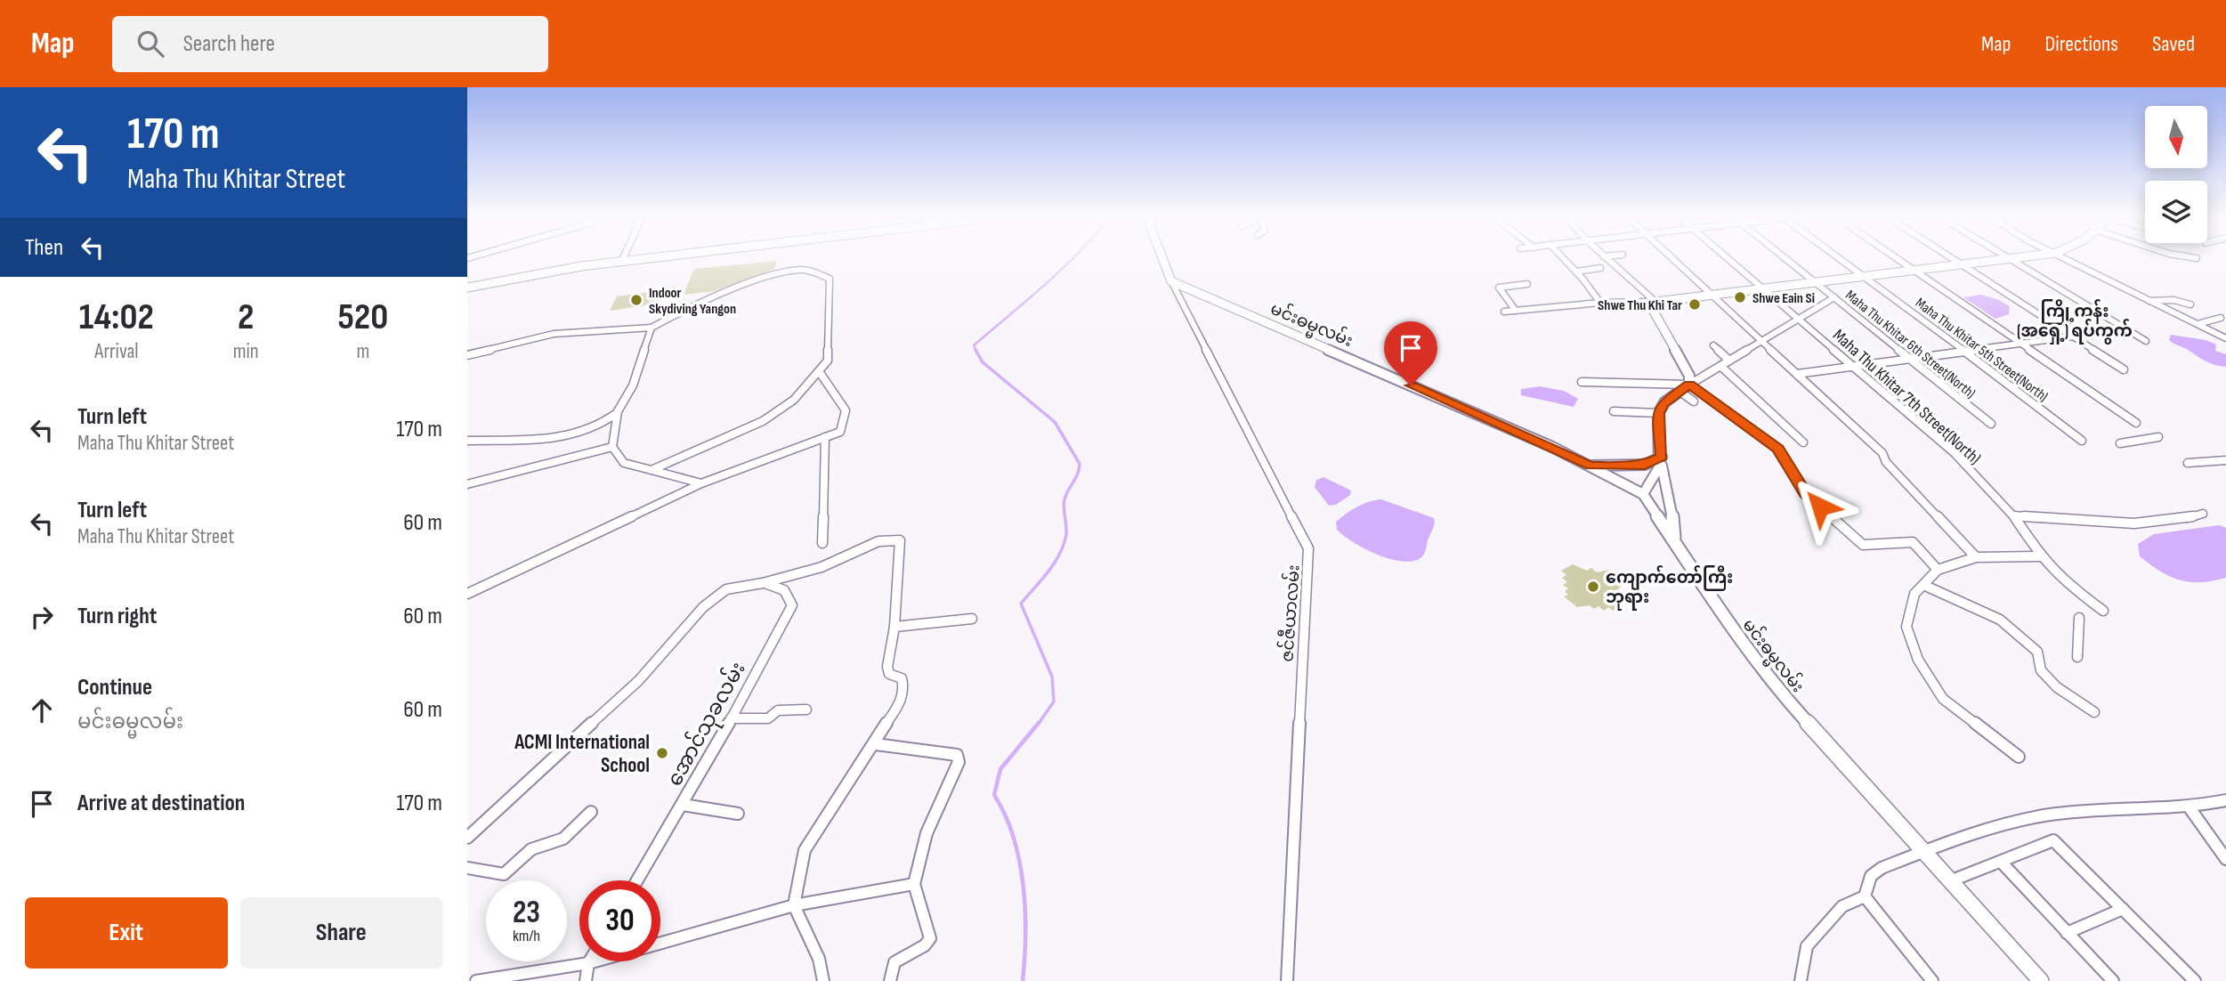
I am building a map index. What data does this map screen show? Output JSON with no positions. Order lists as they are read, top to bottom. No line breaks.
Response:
{"streets":{"main road":["မင်းဓမ္မလမ်း"],"street":["Maha Thu Khitar 6th Street(North)","Maha Thu Khitar 5th Street(North)","Maha Thu Khitar 7th Street(North)","ဇင်ဇီယာလမ်း","အောင်သုခလမ်း"]},"crossings":[["မင်းဓမ္မလမ်း","ဇင်ဇီယာလမ်း"]],"districts":["ကြို့ကုန်း (အရှေ့) ရပ်ကွက်"],"places":["Shwe Eain Si","Indoor Skydiving Yangon","Shwe Thu Khi Tar","ကျောက်တော်ကြီး ဘုရား","ACMI International School"],"north":"bottom","page":{"header":"Map","search":"Search here","nav":["Map","Directions","Saved"],"turn":["170 m","Maha Thu Khitar Street"],"then":"Then","eta":["14:02","Arrival","2","min","520","m"],"list":[{"name":"Turn left","note":"Maha Thu Khitar Street","value":"170 m"},{"name":"Turn left","note":"Maha Thu Khitar Street","value":"60 m"},{"name":"Turn right","value":"60 m"},{"name":"Continue","note":"မင်းဓမ္မလမ်း","value":"60 m"},{"name":"Arrive at destination","value":"170 m"}],"speed":"23 km/h","limit":"30","buttons":["Exit","Share"]}}
